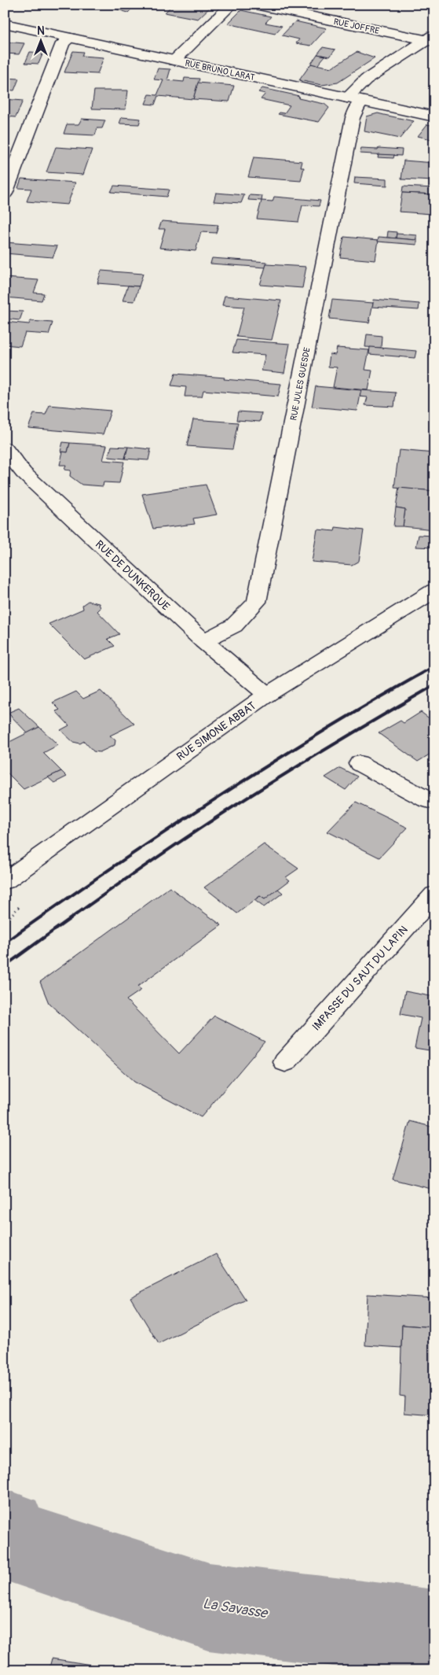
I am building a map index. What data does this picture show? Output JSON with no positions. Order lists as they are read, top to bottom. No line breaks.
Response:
{"streets":{"street":["RUE JOFFRE","RUE BRUNO LARAT","RUE JULES GUESDE","RUE DE DUNKERQUE","RUE SIMONE ABBAT","IMPASSE DU SAUT DU LAPIN"]},"crossings":[["RUE JOFFRE","RUE JULES GUESDE"],["RUE BRUNO LARAT","RUE JULES GUESDE"],["RUE JULES GUESDE","RUE DE DUNKERQUE"],["RUE DE DUNKERQUE","RUE SIMONE ABBAT"]],"water":["La Savasse"],"north":"top"}
